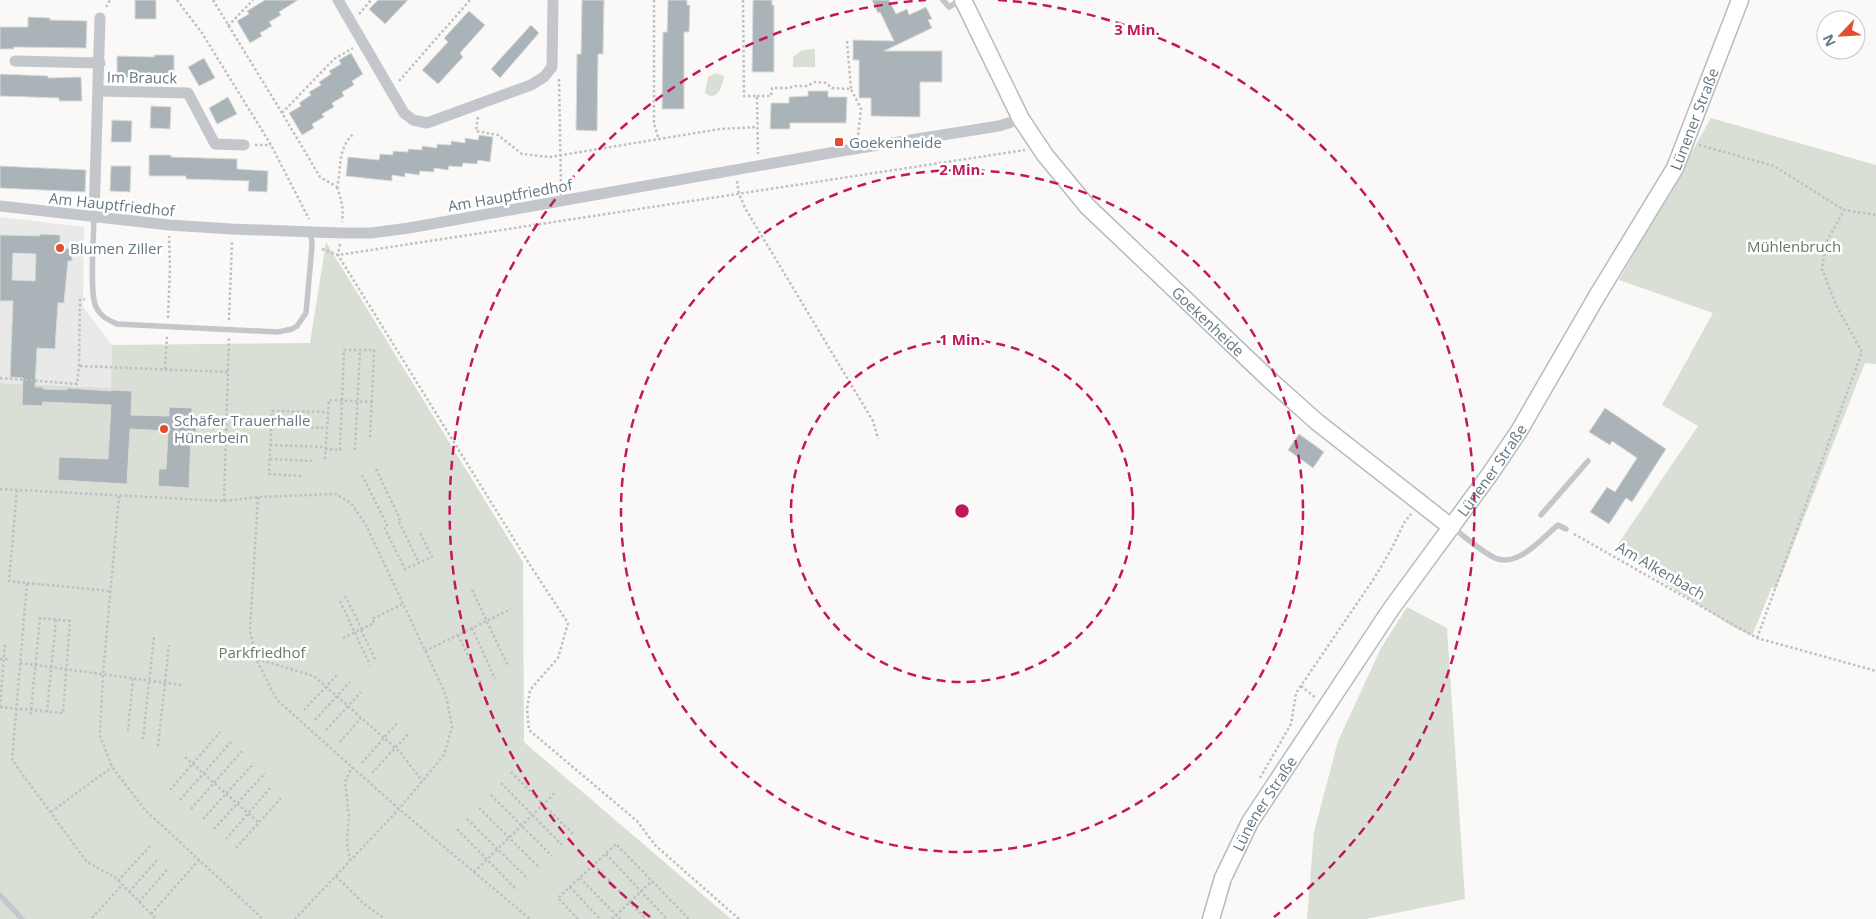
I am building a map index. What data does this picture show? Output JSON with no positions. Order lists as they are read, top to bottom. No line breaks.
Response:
{"streets":{"main road":["Lünener Straße","Goekenheide"],"street":["Im Brauck","Am Hauptfriedhof"],"path":["Am Alkenbach"]},"crossings":[["Im Brauck","Am Hauptfriedhof"],["Lünener Straße","Goekenheide"],["Am Hauptfriedhof","Goekenheide"]],"parks":["Mühlenbruch","Parkfriedhof"],"places":{"transit":["Goekenheide"],"other":["Blumen Ziller","Schäfer Trauerhalle Hünerbein"]},"north":"bottom left","rings":["3 Min.","2 Min.","1 Min."]}
